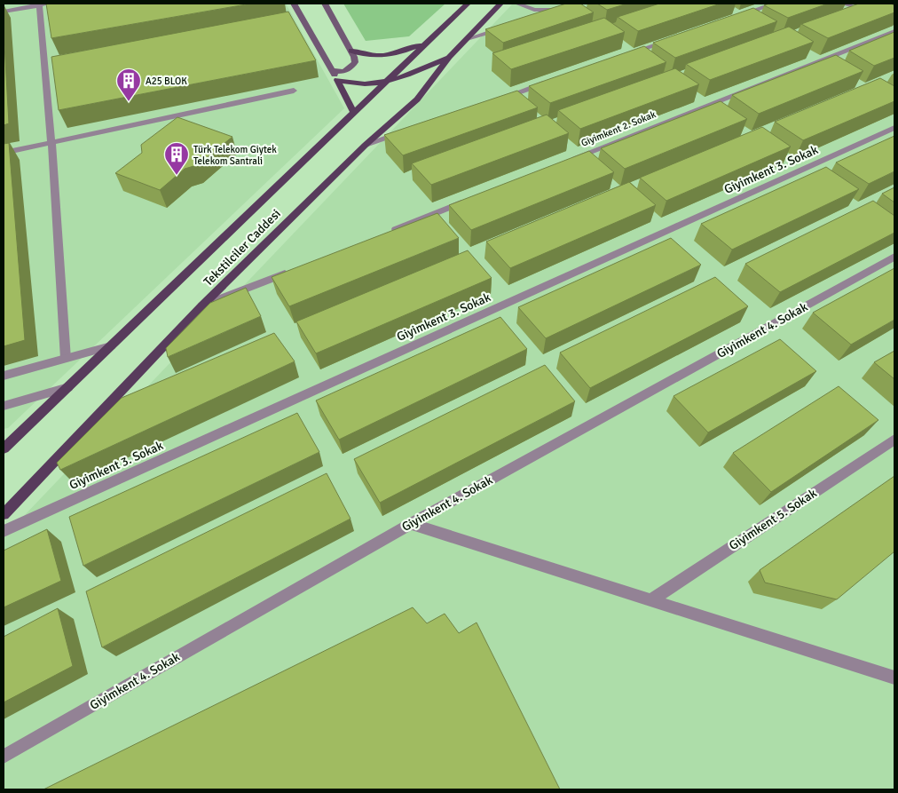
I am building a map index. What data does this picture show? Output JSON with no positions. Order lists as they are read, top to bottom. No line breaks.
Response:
{"streets":{"main road":["Tekstilciler Caddesi"],"street":["Giyimkent 2. Sokak","Giyimkent 3. Sokak","Giyimkent 4. Sokak","Giyimkent 5. Sokak"]},"places":{"building":["A25 BLOK","Türk Telekom Giytek Telekom Santrali"]}}
